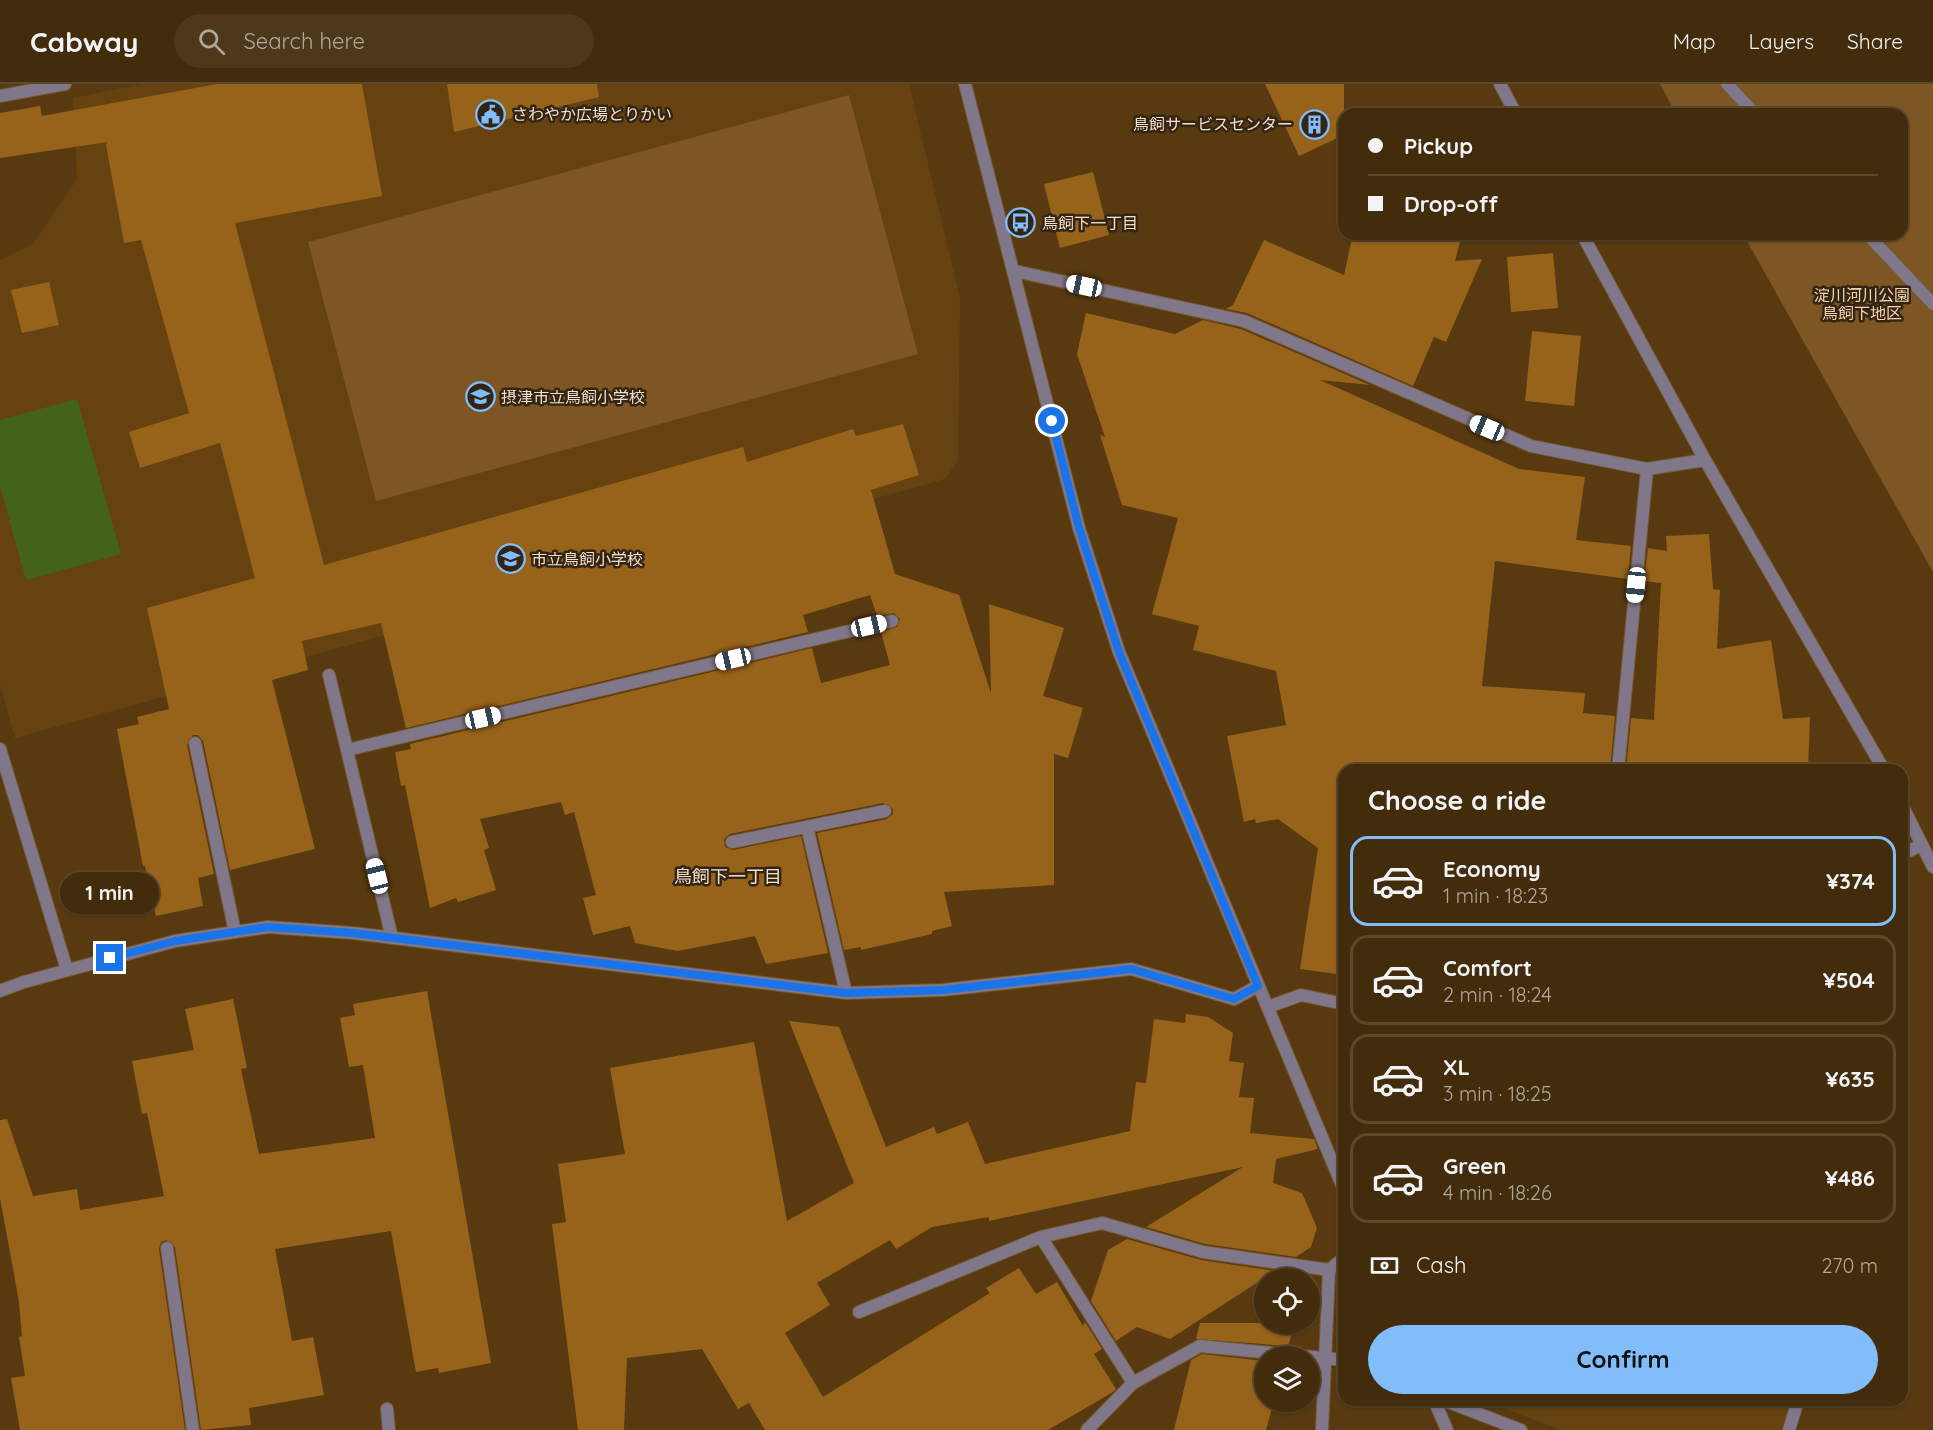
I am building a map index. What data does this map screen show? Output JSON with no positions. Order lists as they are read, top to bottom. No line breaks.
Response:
{"districts":["鳥飼下一丁目"],"parks":["淀川河川公園 鳥飼下地区"],"places":{"public building":["さわやか広場とりかい"],"building":["鳥飼サービスセンター"],"bus stop":["鳥飼下一丁目"],"school or university":["摂津市立鳥飼小学校","市立鳥飼小学校"]},"page":{"header":"Cabway","search":"Search here","nav":["Map","Layers","Share"],"banner":["Pickup","Drop-off"],"heading":"Choose a ride","list":[{"name":"Economy","note":"1 min · 18:23","value":"¥374"},{"name":"Comfort","note":"2 min · 18:24","value":"¥504"},{"name":"XL","note":"3 min · 18:25","value":"¥635"},{"name":"Green","note":"4 min · 18:26","value":"¥486"}],"bubble":"1 min","pay":["Cash","270 m"],"buttons":"Confirm"}}
